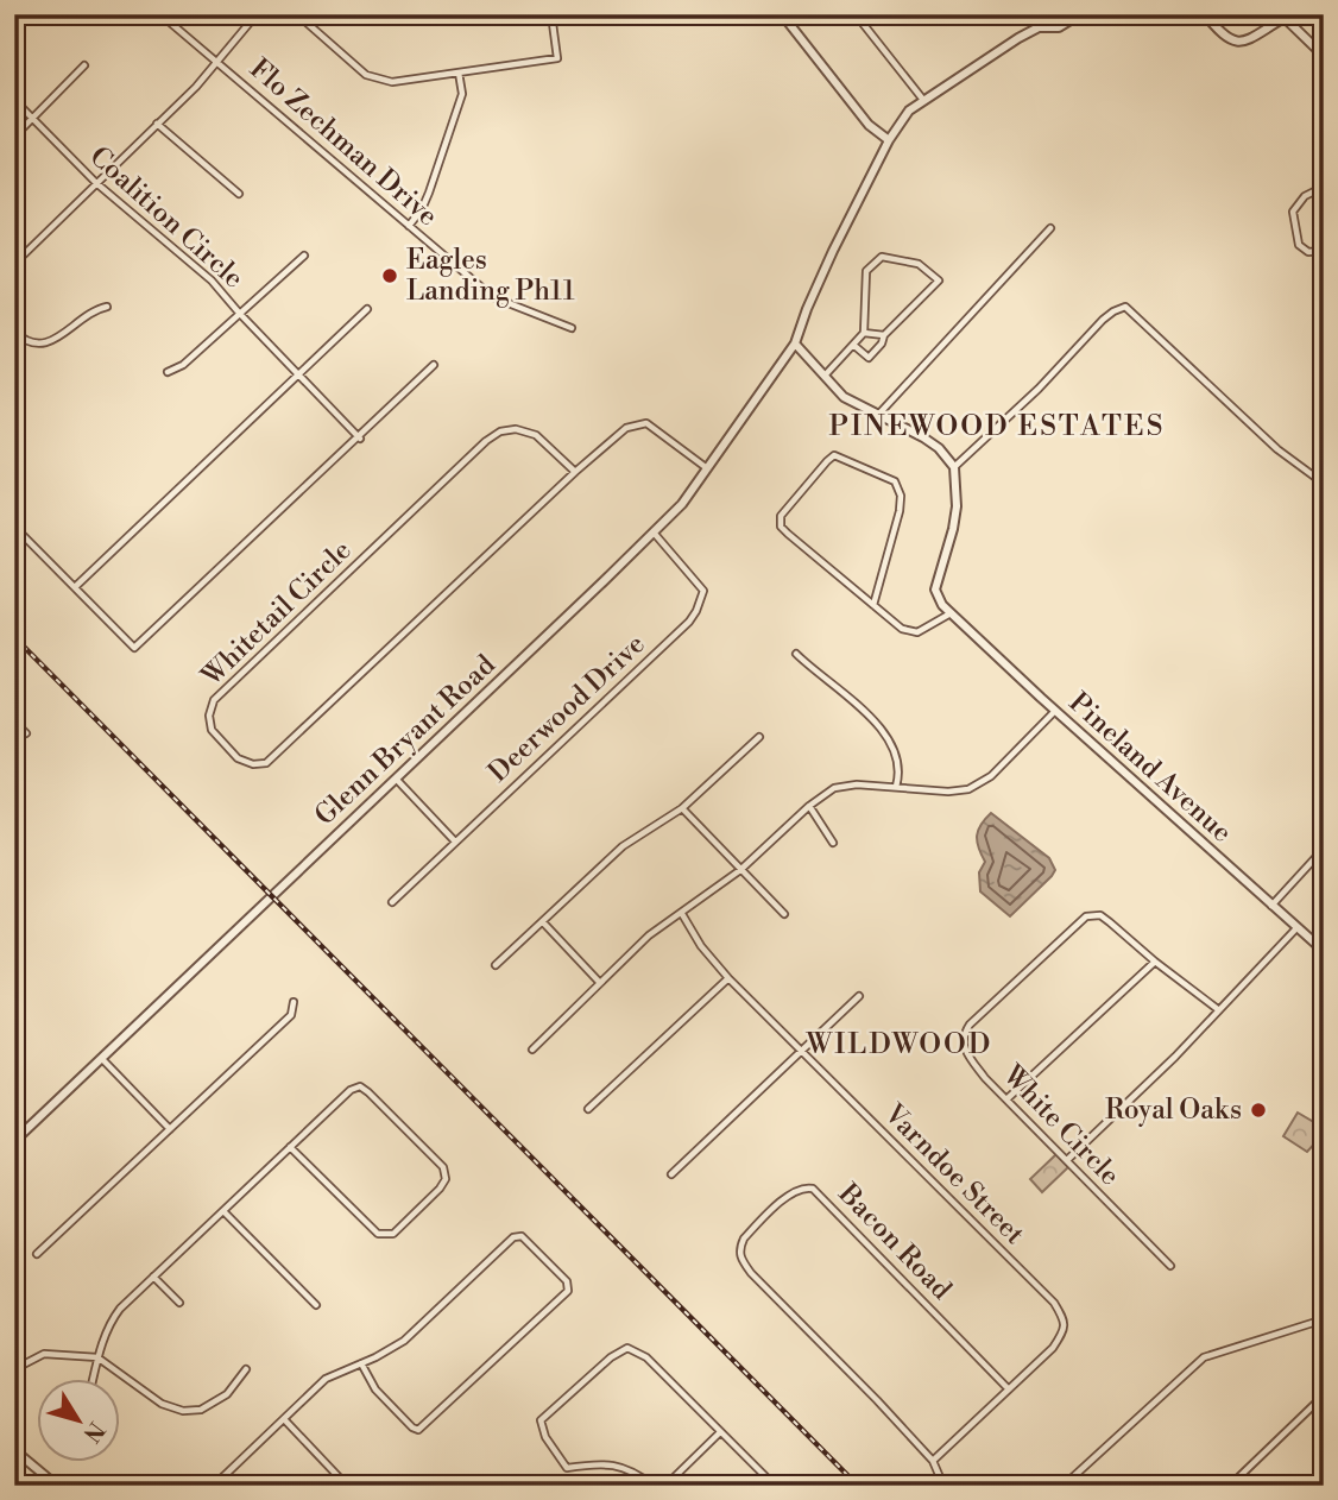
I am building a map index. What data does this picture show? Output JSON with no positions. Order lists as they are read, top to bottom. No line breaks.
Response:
{"streets":{"street":["Flo Zechman Drive","Coalition Circle","Whitetail Circle","Deerwood Drive","Glenn Bryant Road","Pineland Avenue","White Circle","Varndoe Street","Bacon Road"]},"crossings":[["Whitetail Circle","Glenn Bryant Road"],["Deerwood Drive","Glenn Bryant Road"],["Varndoe Street","Bacon Road"]],"districts":["PINEWOOD ESTATES","WILDWOOD"],"places":["Eagles Landing Ph11","Royal Oaks"],"north":"bottom right"}
